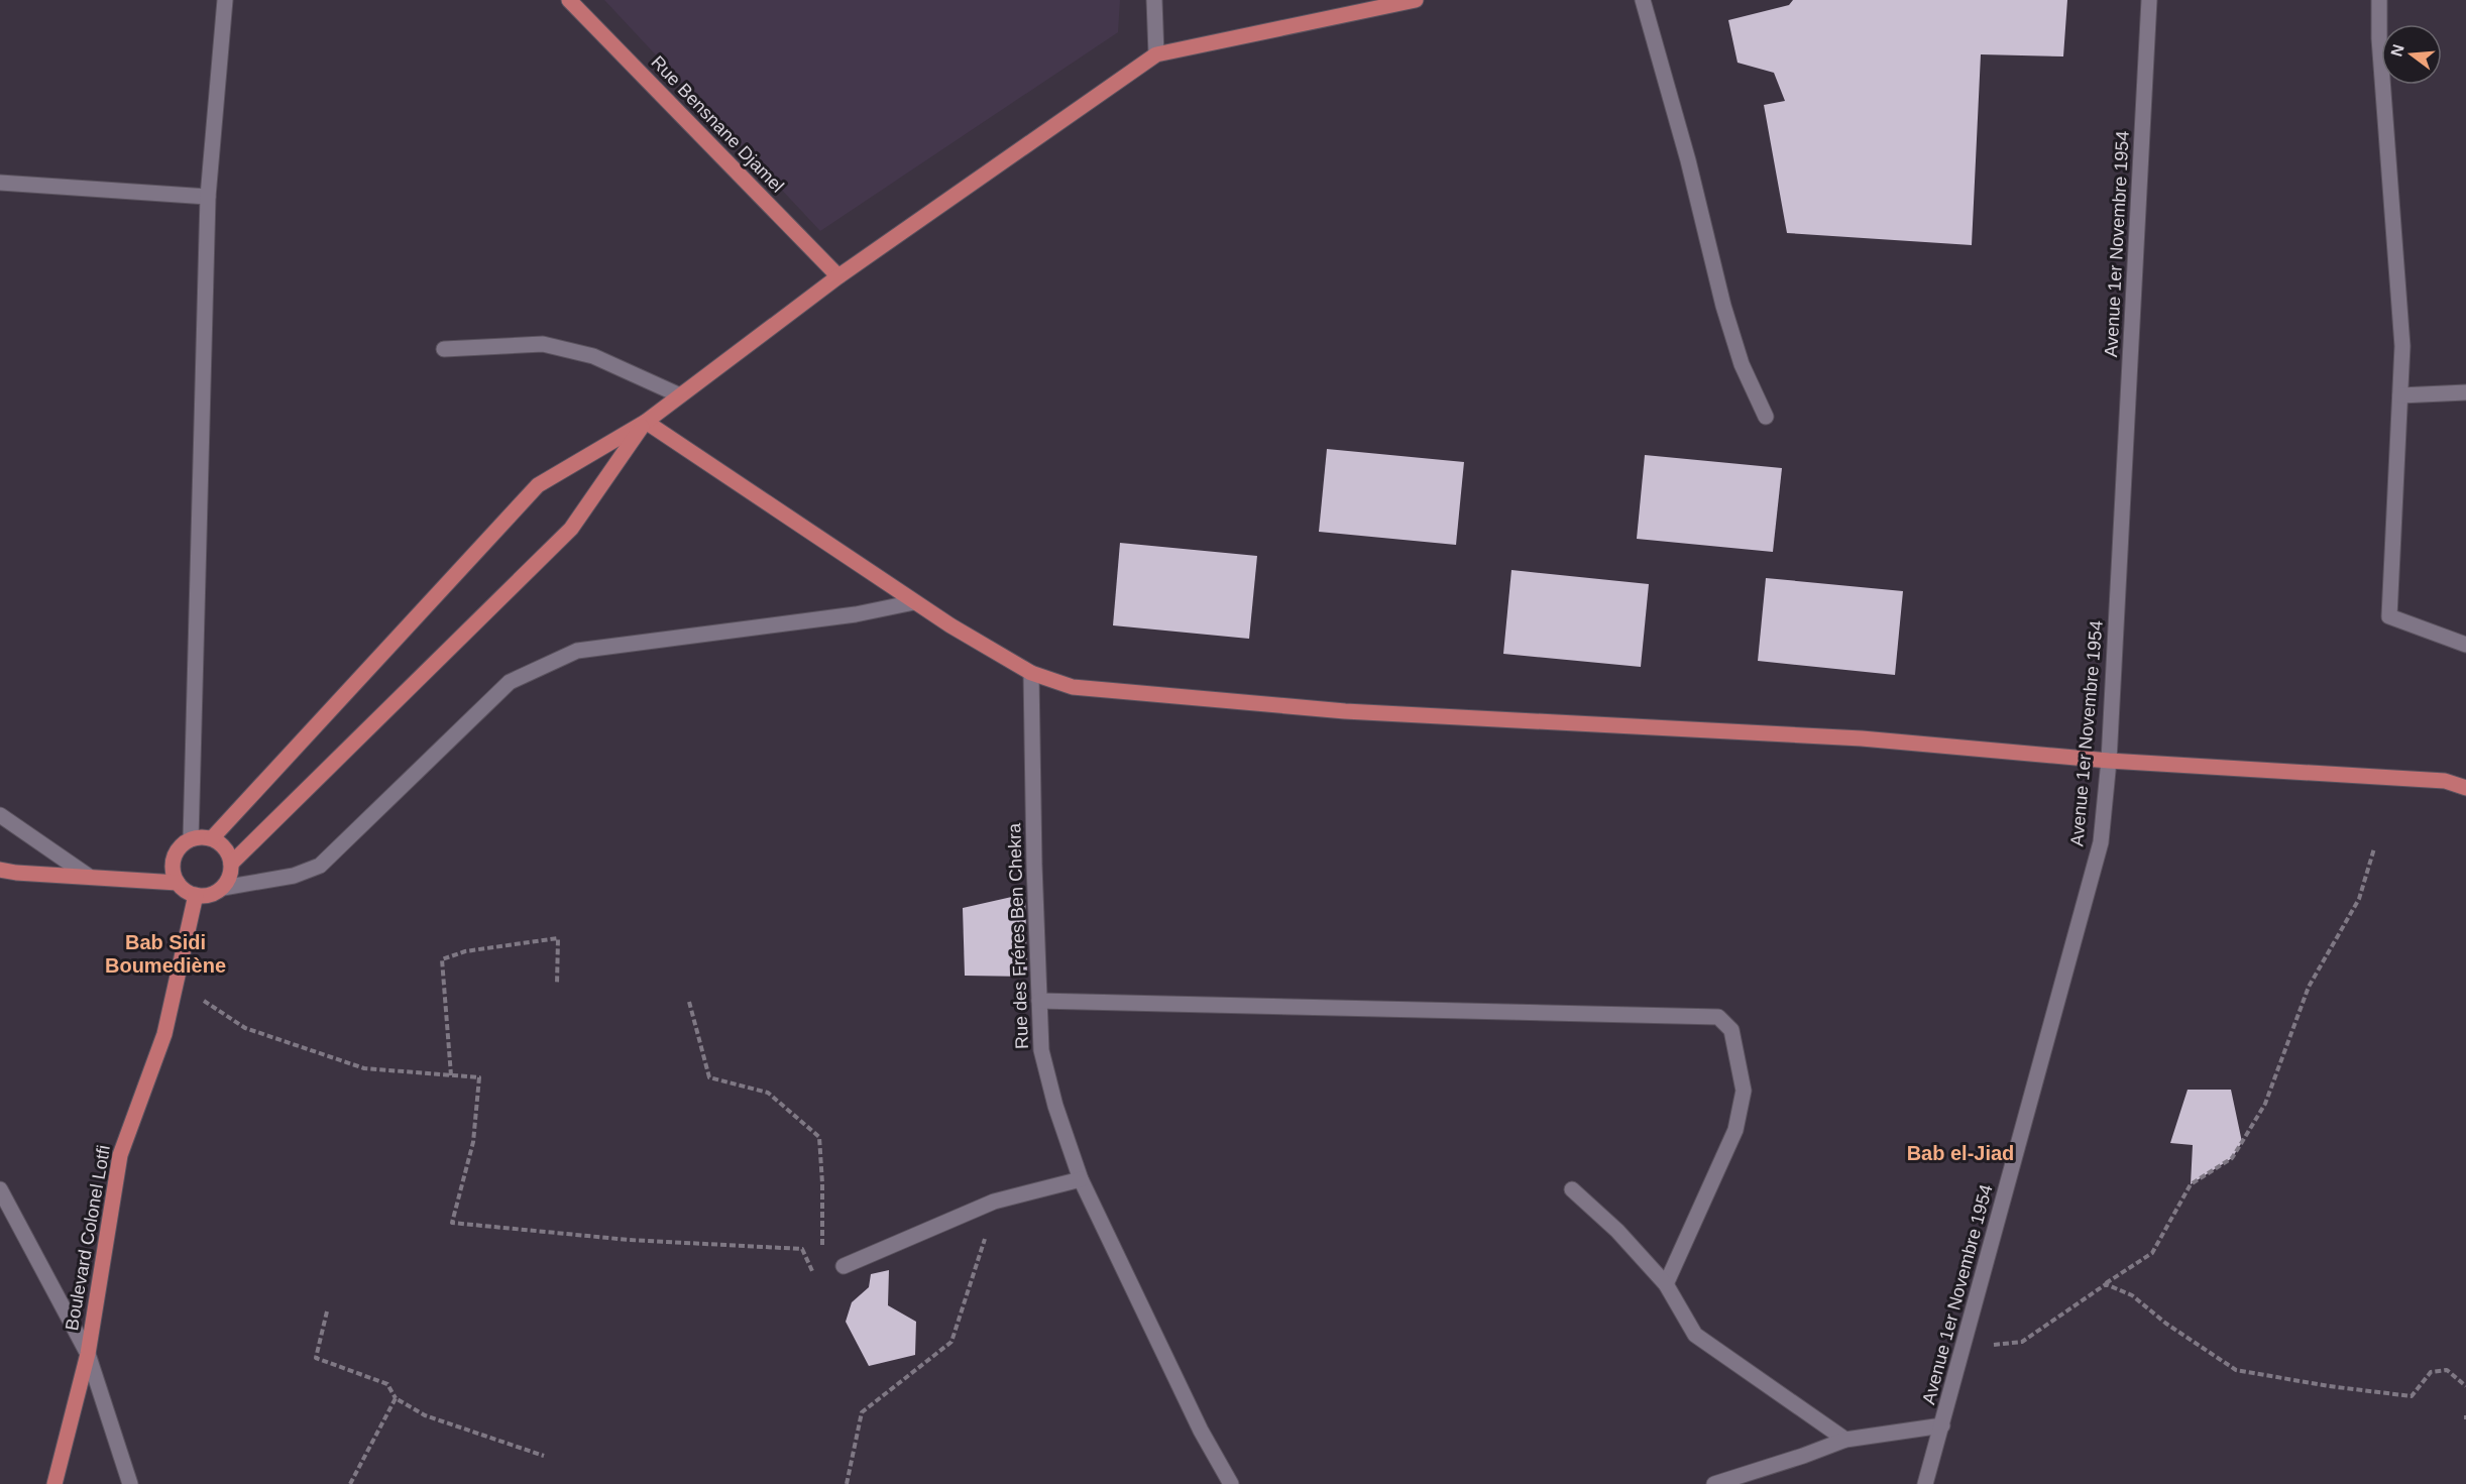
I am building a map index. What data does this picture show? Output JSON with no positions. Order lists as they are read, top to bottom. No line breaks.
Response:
{"streets":{"main road":["Rue Bensnane Djamel","Boulevard Colonel Lotfi"],"street":["Avenue 1er Novembre 1954","Rue des Fréres Ben Chekra"]},"districts":["Bab Sidi Boumediène","Bab el-Jiad"],"north":"left"}
